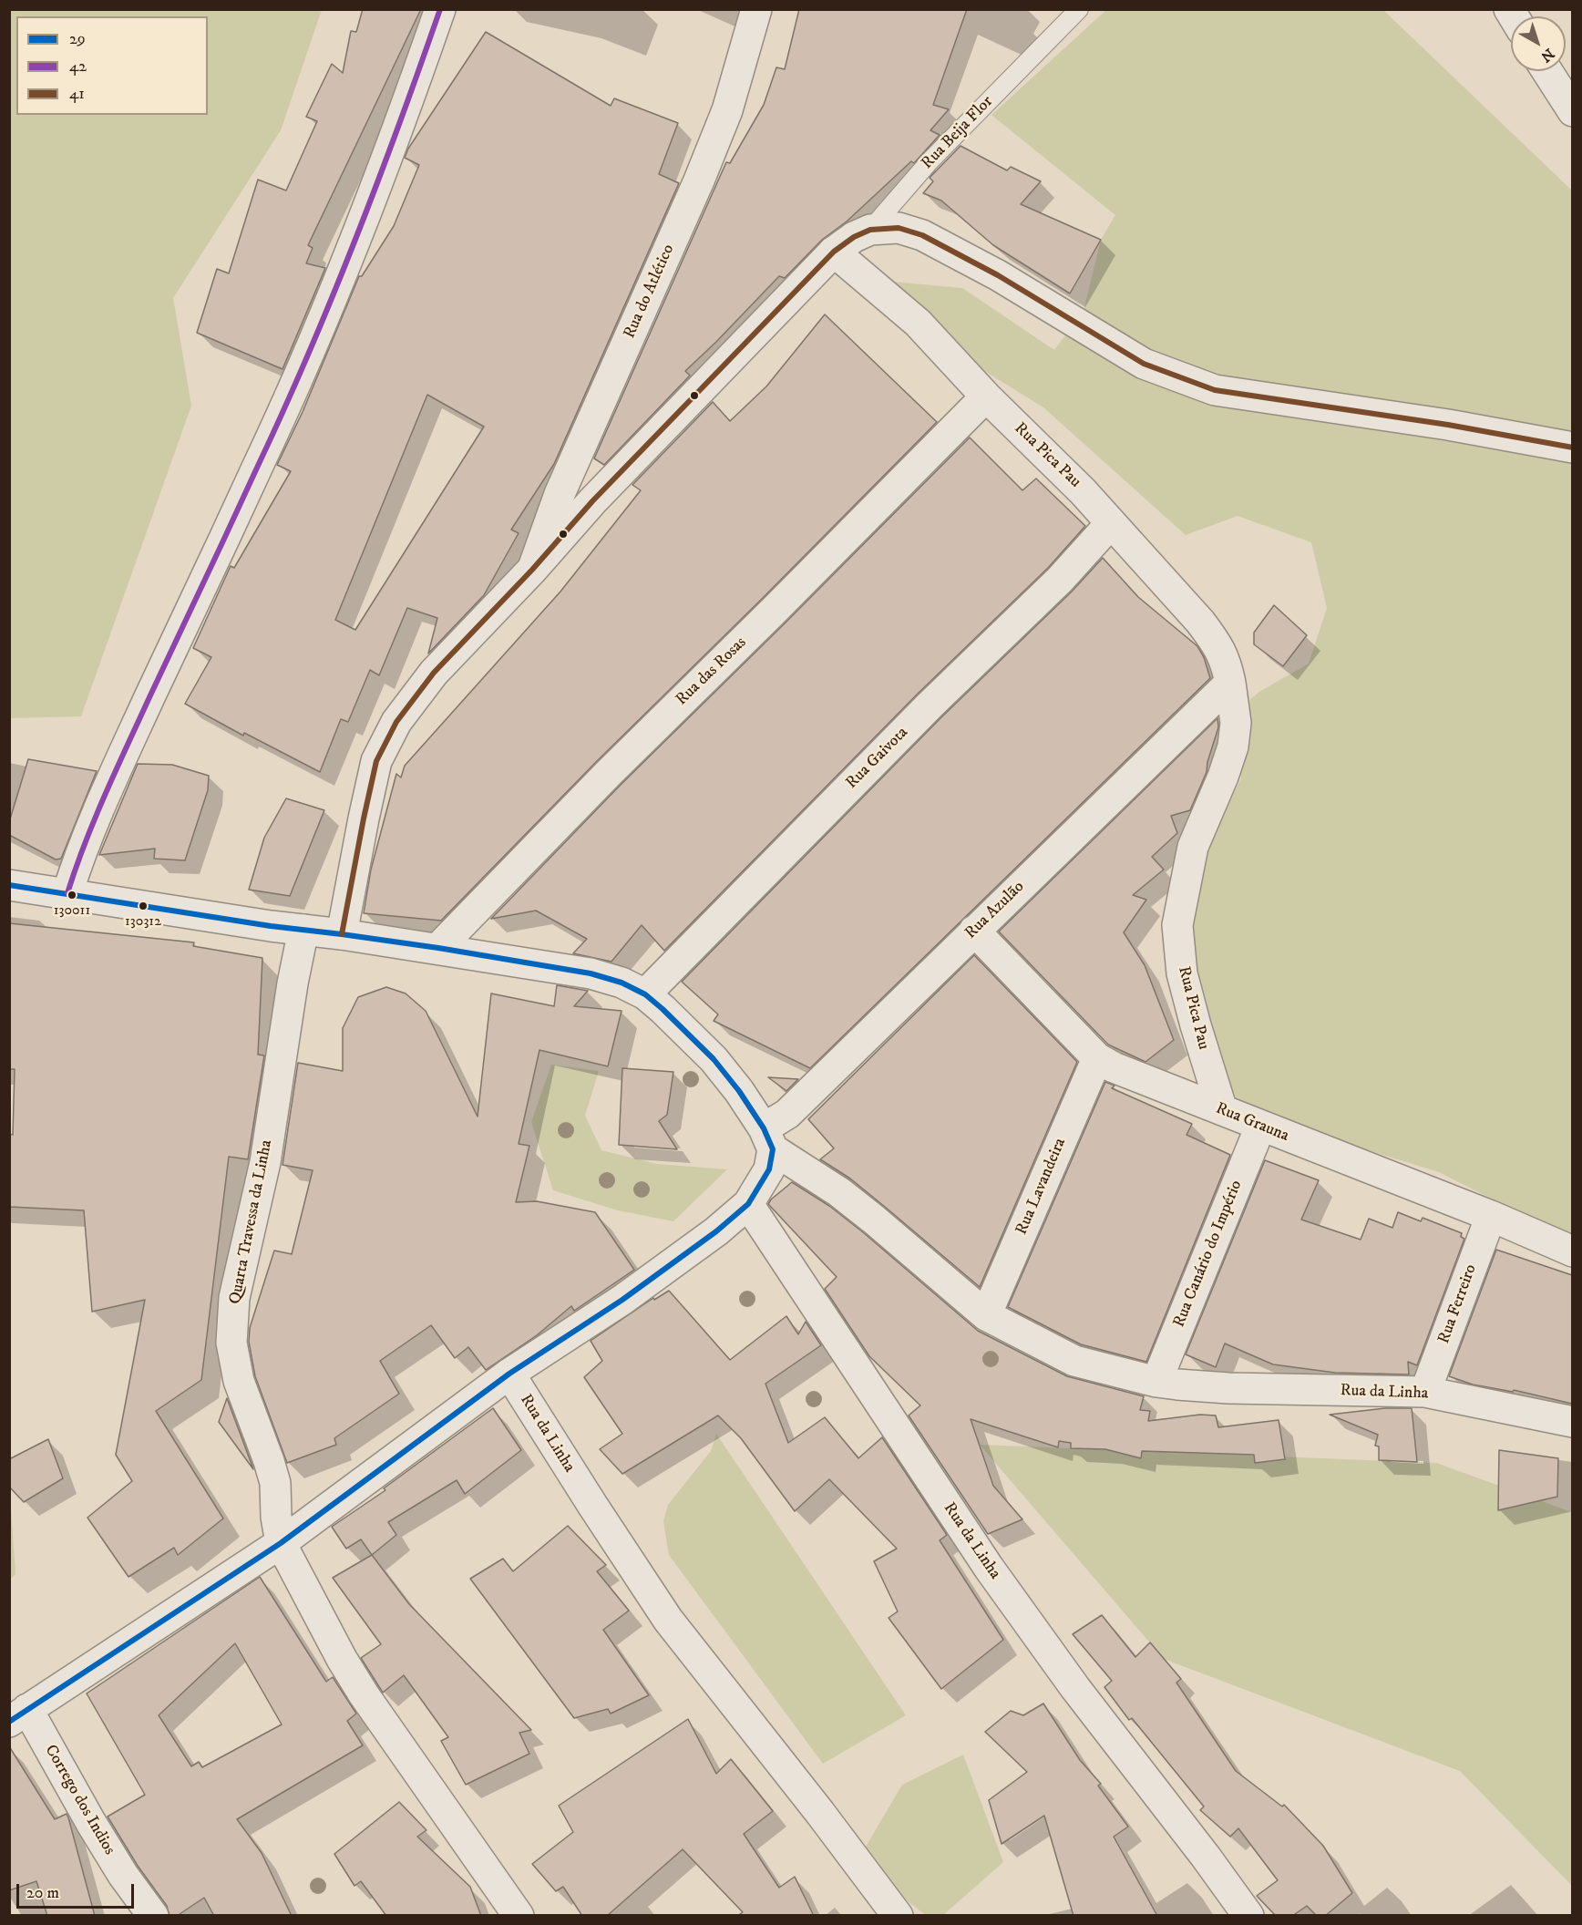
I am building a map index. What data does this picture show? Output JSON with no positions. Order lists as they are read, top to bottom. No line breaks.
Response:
{"streets":{"street":["Rua Beija Flor","Rua do Atlético","Rua Pica Pau","Rua das Rosas","Rua Gaivota","Rua Azulão","Rua Grauna","Rua Lavandeira","Quarta Travessa da Linha","Rua Canário do Império","Rua Ferreiro","Rua da Linha","Corrego dos Indios"]},"crossings":[["Rua Beija Flor","Rua do Atlético"],["Rua Beija Flor","Rua Pica Pau"],["Rua Beija Flor","Rua da Linha"],["Rua Pica Pau","Rua das Rosas"],["Rua Pica Pau","Rua Gaivota"],["Rua Pica Pau","Rua Azulão"],["Rua Pica Pau","Rua Grauna"],["Rua das Rosas","Rua da Linha"],["Rua Gaivota","Rua da Linha"],["Rua Azulão","Rua Grauna"],["Rua Azulão","Rua da Linha"],["Rua Grauna","Rua Lavandeira"],["Rua Grauna","Rua Canário do Império"],["Rua Grauna","Rua Ferreiro"],["Rua Lavandeira","Rua da Linha"],["Quarta Travessa da Linha","Rua da Linha"],["Rua Canário do Império","Rua da Linha"],["Rua Ferreiro","Rua da Linha"]],"places":["130011","130312"],"lines":["transit line 42","transit line 41","transit line 29"],"legend":["29","42","41"],"scale_bar":"20 m","north":"bottom right"}
